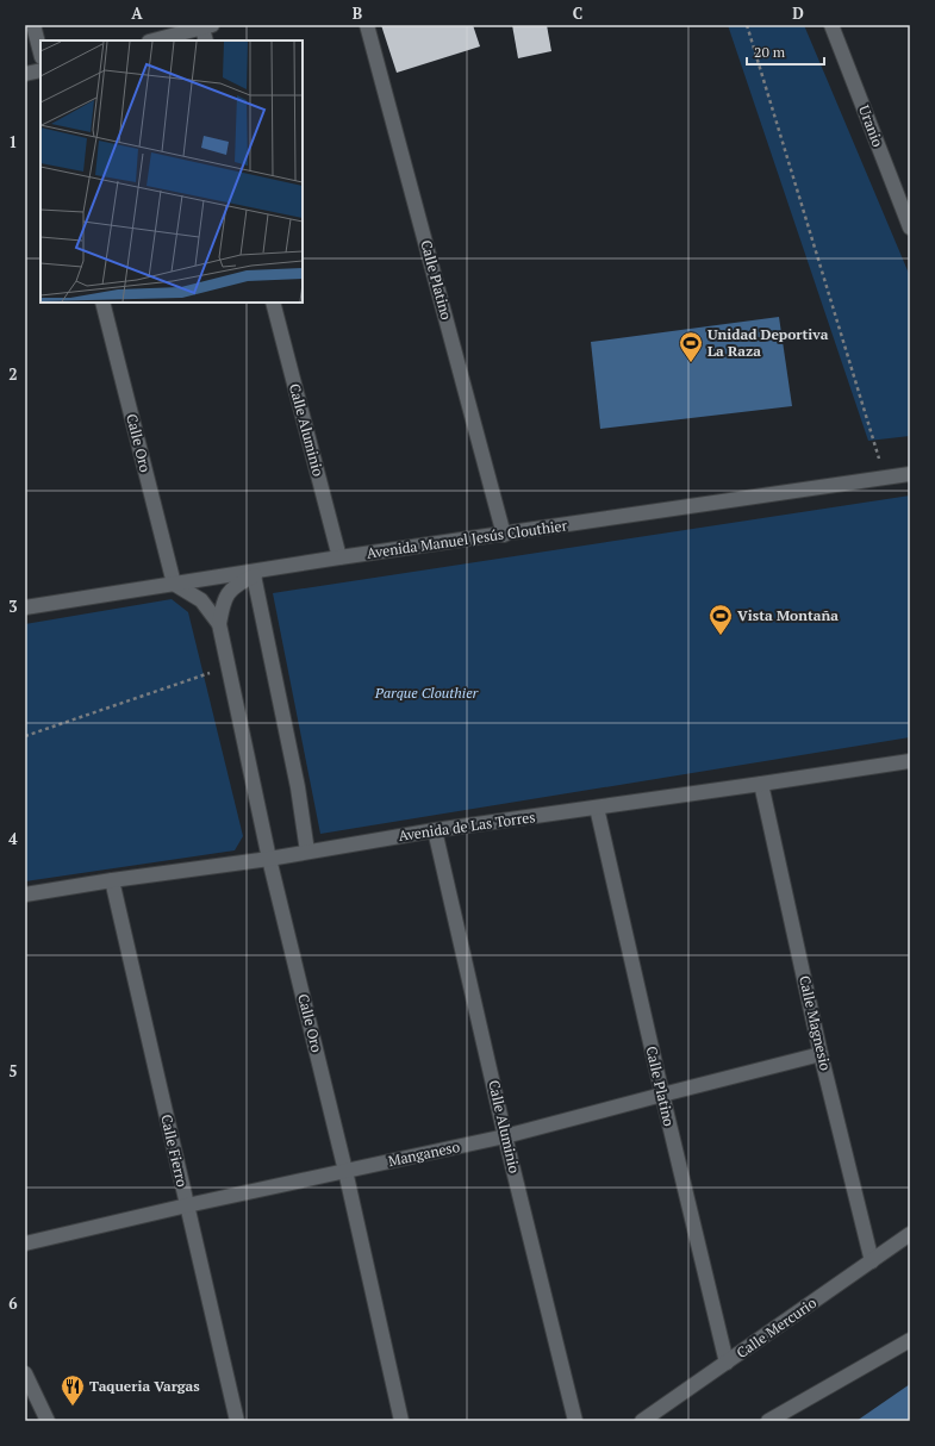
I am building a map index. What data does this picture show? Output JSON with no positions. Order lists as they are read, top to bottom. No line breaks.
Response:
{"streets":{"street":["Uranio","Calle Platino","Calle Aluminio","Calle Oro","Avenida Manuel Jesús Clouthier","Avenida de Las Torres","Calle Magnesio","Calle Fierro","Manganeso","Calle Mercurio"]},"crossings":[["Calle Platino","Avenida Manuel Jesús Clouthier"],["Calle Platino","Avenida de Las Torres"],["Calle Platino","Manganeso"],["Calle Platino","Calle Mercurio"],["Calle Aluminio","Avenida Manuel Jesús Clouthier"],["Calle Aluminio","Avenida de Las Torres"],["Calle Aluminio","Manganeso"],["Calle Oro","Avenida Manuel Jesús Clouthier"],["Calle Oro","Avenida de Las Torres"],["Calle Oro","Manganeso"],["Avenida de Las Torres","Calle Magnesio"],["Avenida de Las Torres","Calle Fierro"],["Calle Magnesio","Manganeso"],["Calle Magnesio","Calle Mercurio"],["Calle Fierro","Manganeso"]],"parks":["Parque Clouthier"],"places":{"sports":["Unidad Deportiva La Raza","Vista Montaña"],"restaurant":["Taqueria Vargas"]},"scale_bar":"20 m","grid":{"columns":["A","B","C","D"],"rows":["1","2","3","4","5","6"]}}
